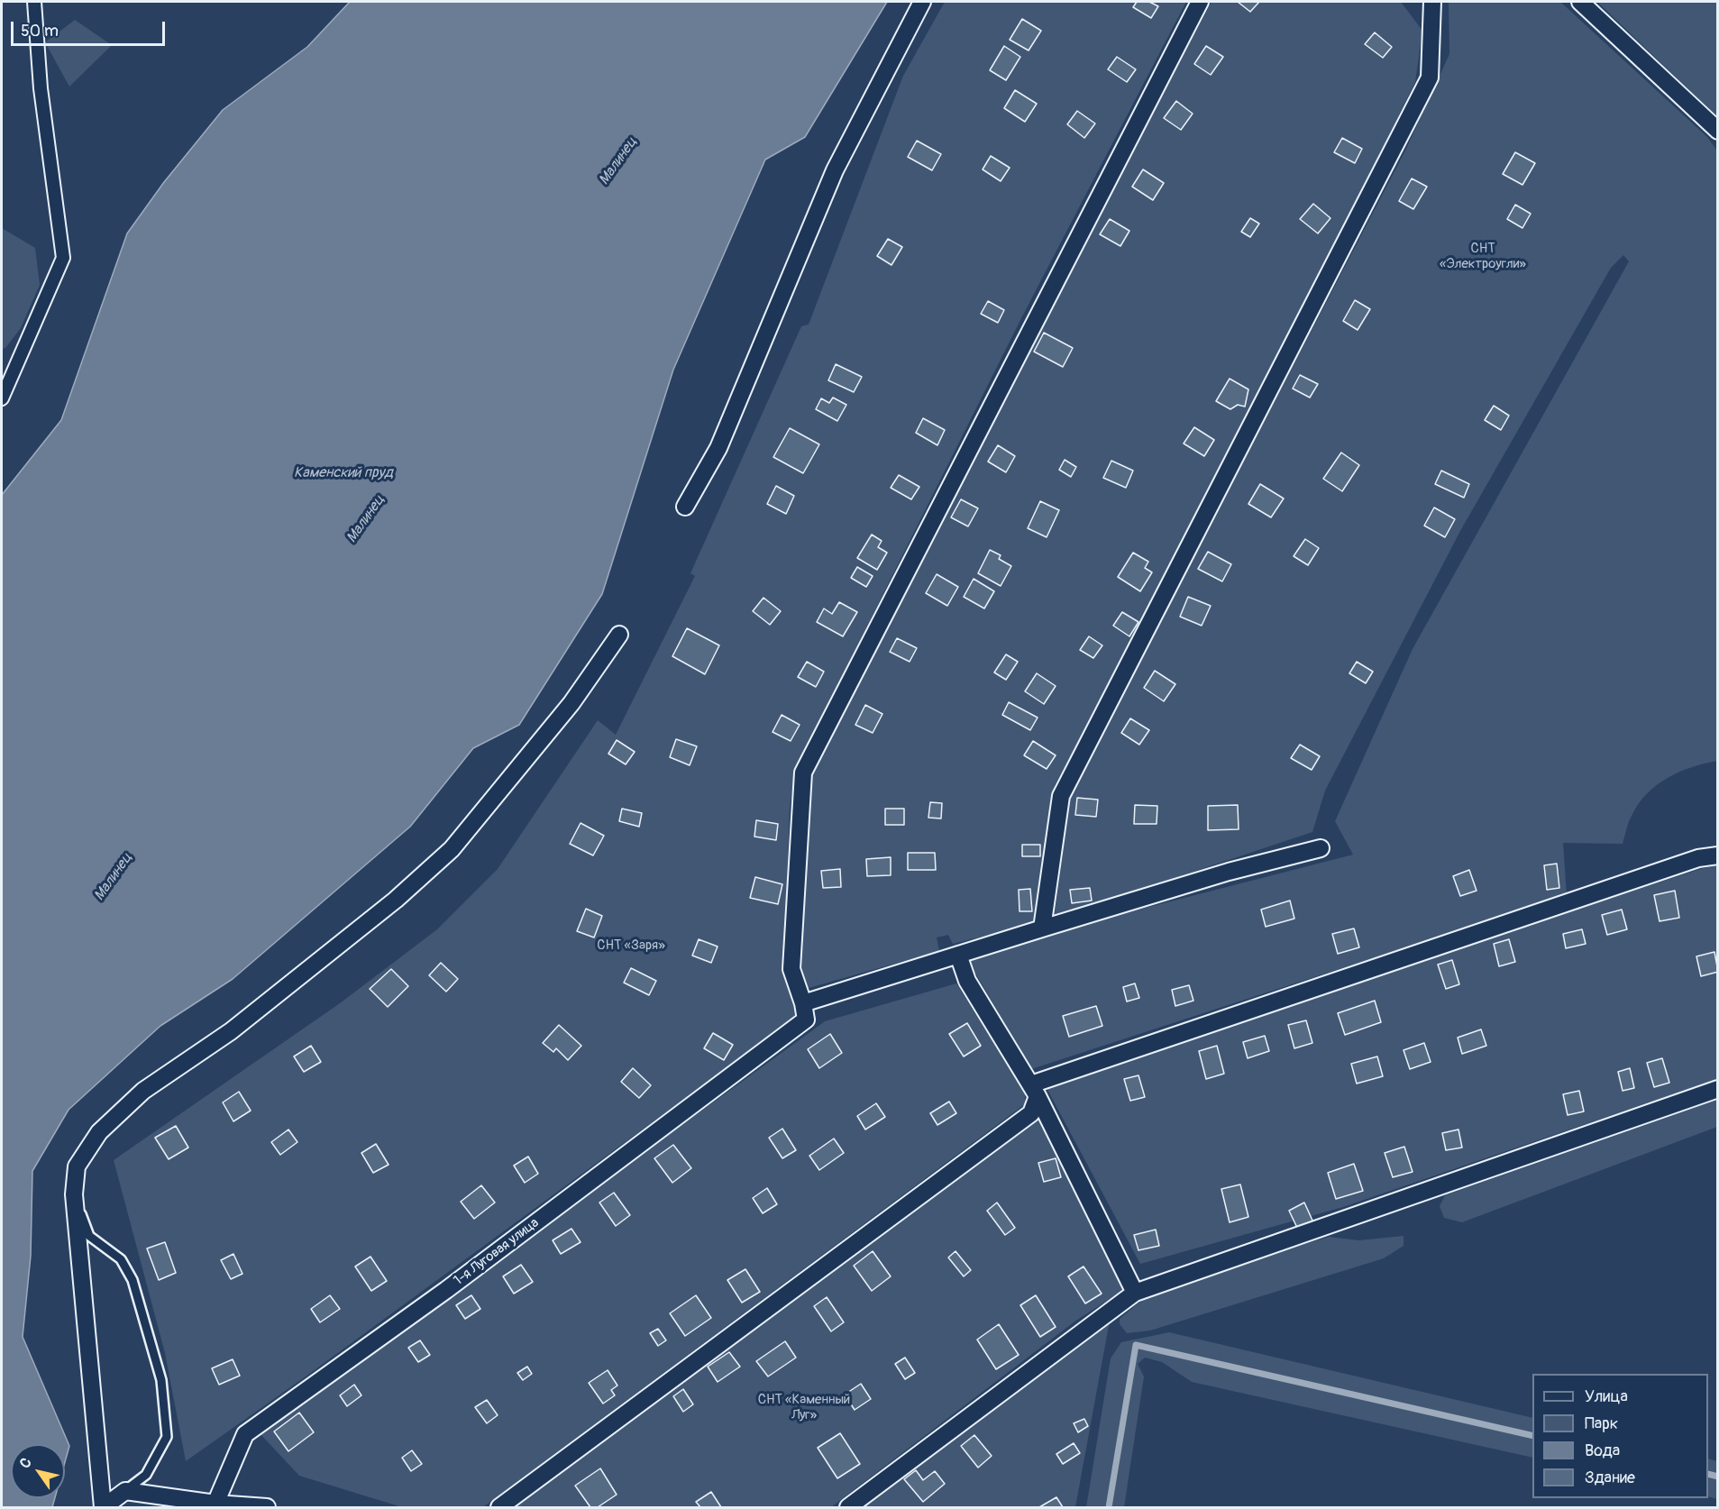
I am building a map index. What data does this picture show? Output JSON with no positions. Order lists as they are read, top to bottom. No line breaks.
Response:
{"streets":{"street":["1-я Луговая улица"]},"water":["Малинец","Каменский пруд"],"parks":["СНТ «Электроугли»","СНТ «Заря»","СНТ «Каменный Луг»"],"legend":["Улица","Парк","Вода","Здание"],"scale_bar":"50 m","north":"top left"}
